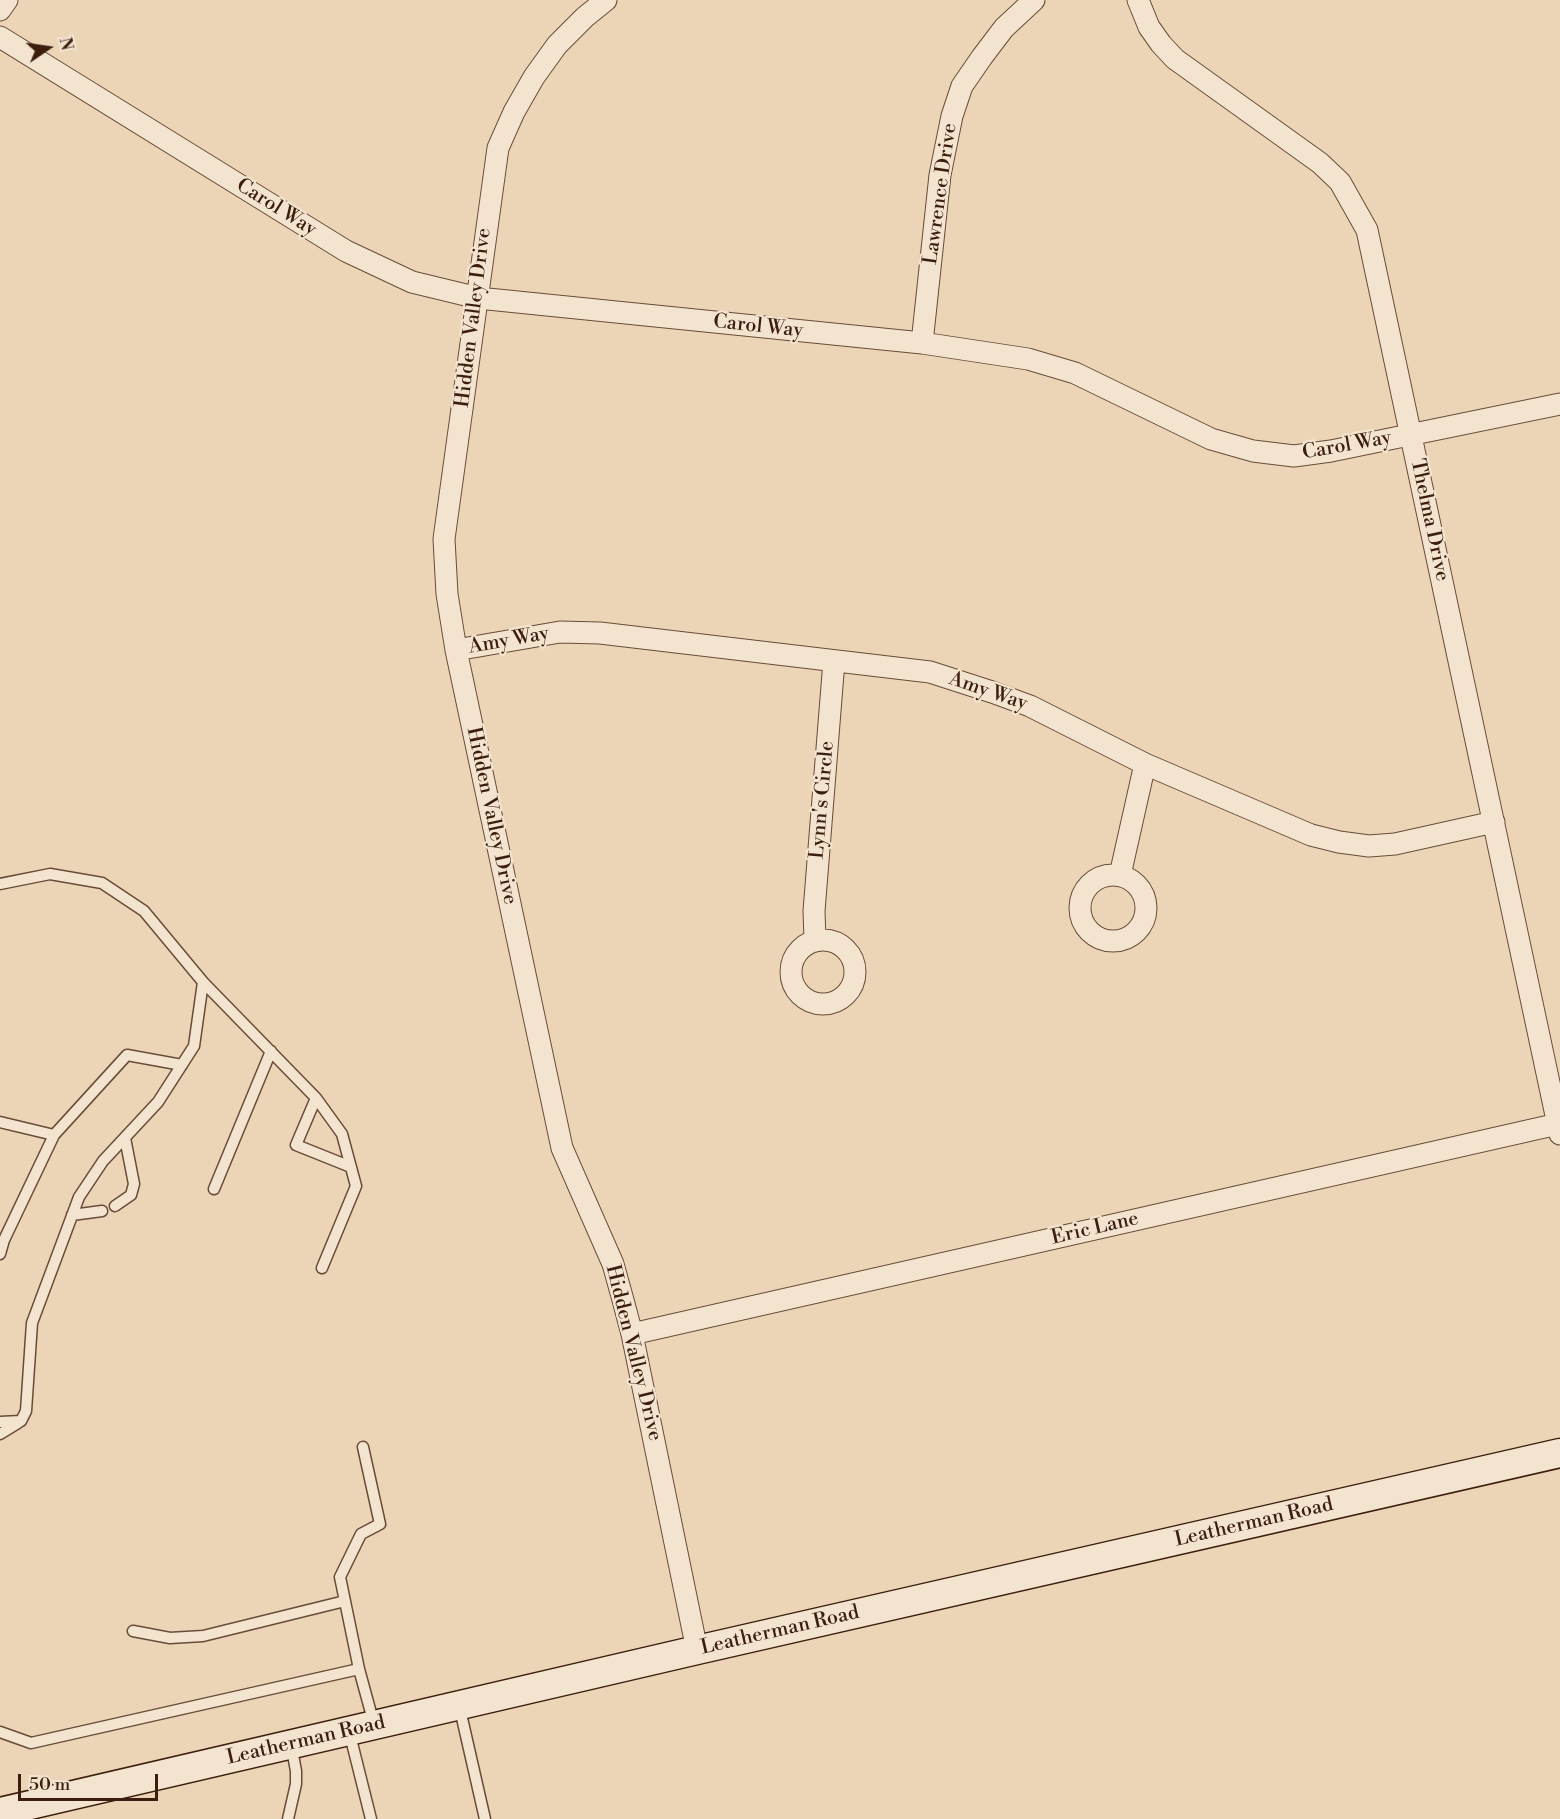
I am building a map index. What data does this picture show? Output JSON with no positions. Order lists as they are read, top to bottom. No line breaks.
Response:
{"streets":{"street":["Lawrence Drive","Carol Way","Hidden Valley Drive","Thelma Drive","Amy Way","Lynn's Circle","Eric Lane","Leatherman Road"]},"crossings":[["Lawrence Drive","Carol Way"],["Carol Way","Hidden Valley Drive"],["Carol Way","Thelma Drive"],["Hidden Valley Drive","Amy Way"],["Hidden Valley Drive","Eric Lane"],["Hidden Valley Drive","Leatherman Road"],["Thelma Drive","Amy Way"],["Thelma Drive","Eric Lane"],["Amy Way","Lynn's Circle"]],"scale_bar":"50 m","north":"right"}
